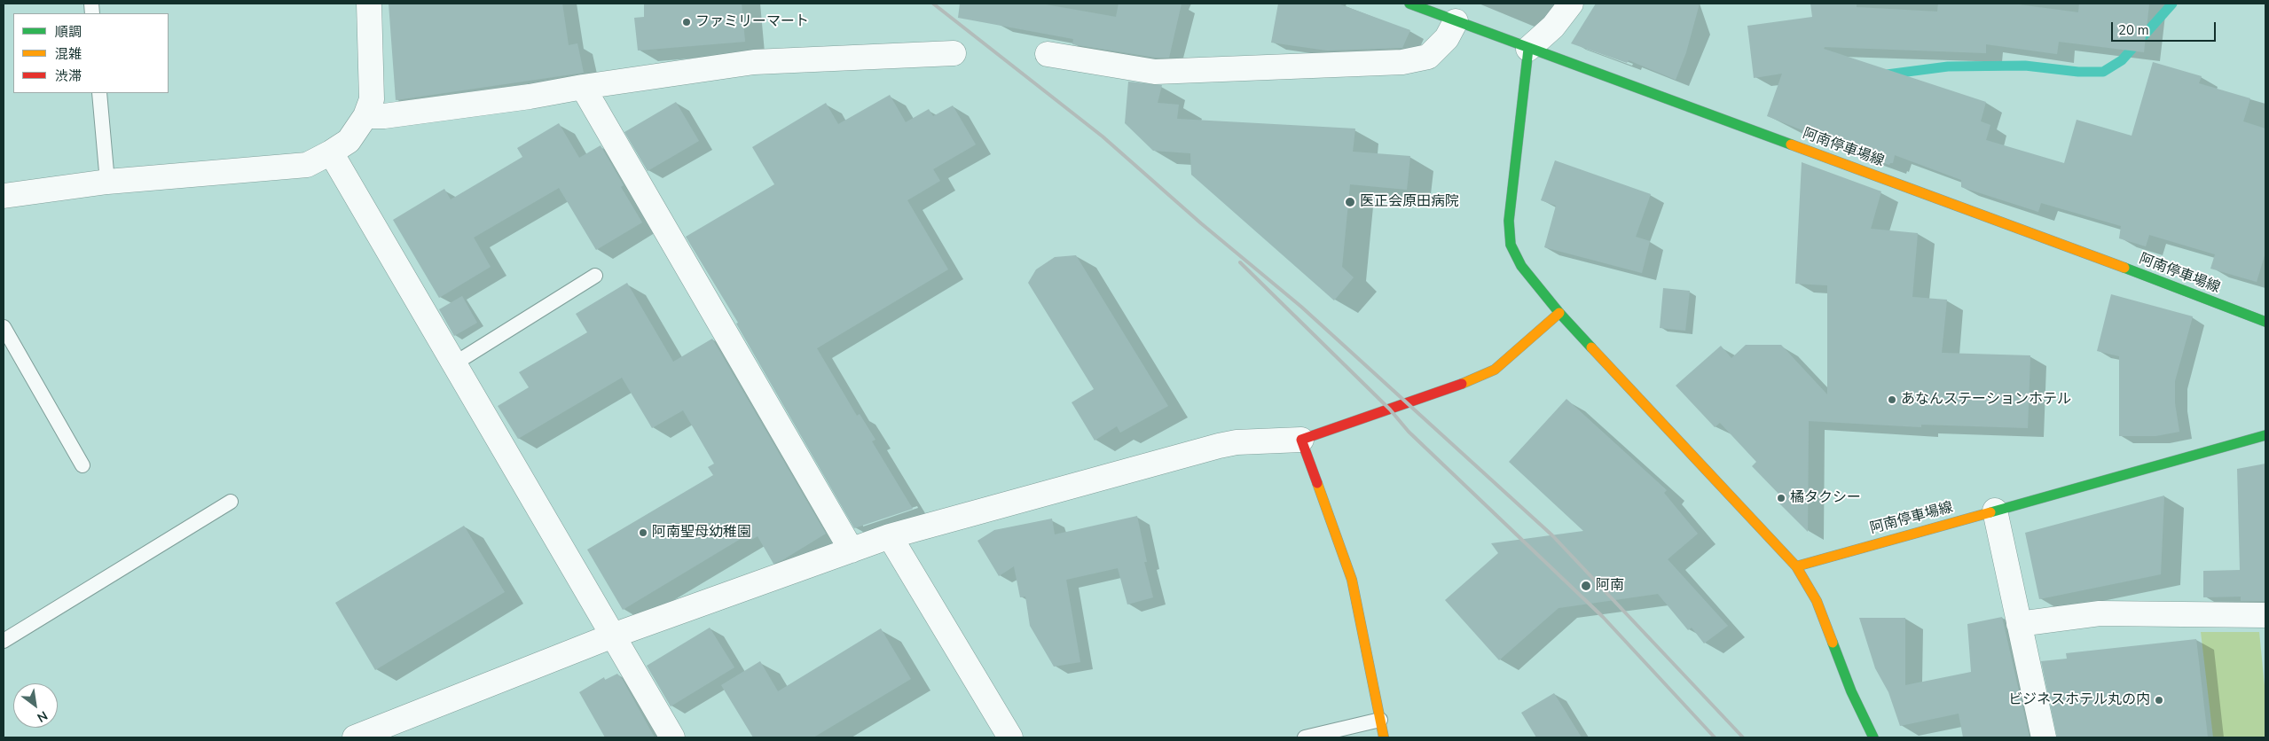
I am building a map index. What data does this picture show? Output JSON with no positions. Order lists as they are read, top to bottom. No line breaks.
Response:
{"streets":{"street":["阿南停車場線"]},"places":["ファミリーマート","医正会原田病院","あなんステーションホテル","橘タクシー","阿南聖母幼稚園","阿南","ビジネスホテル丸の内"],"legend":["順調","混雑","渋滞"],"scale_bar":"20 m","north":"bottom right"}
